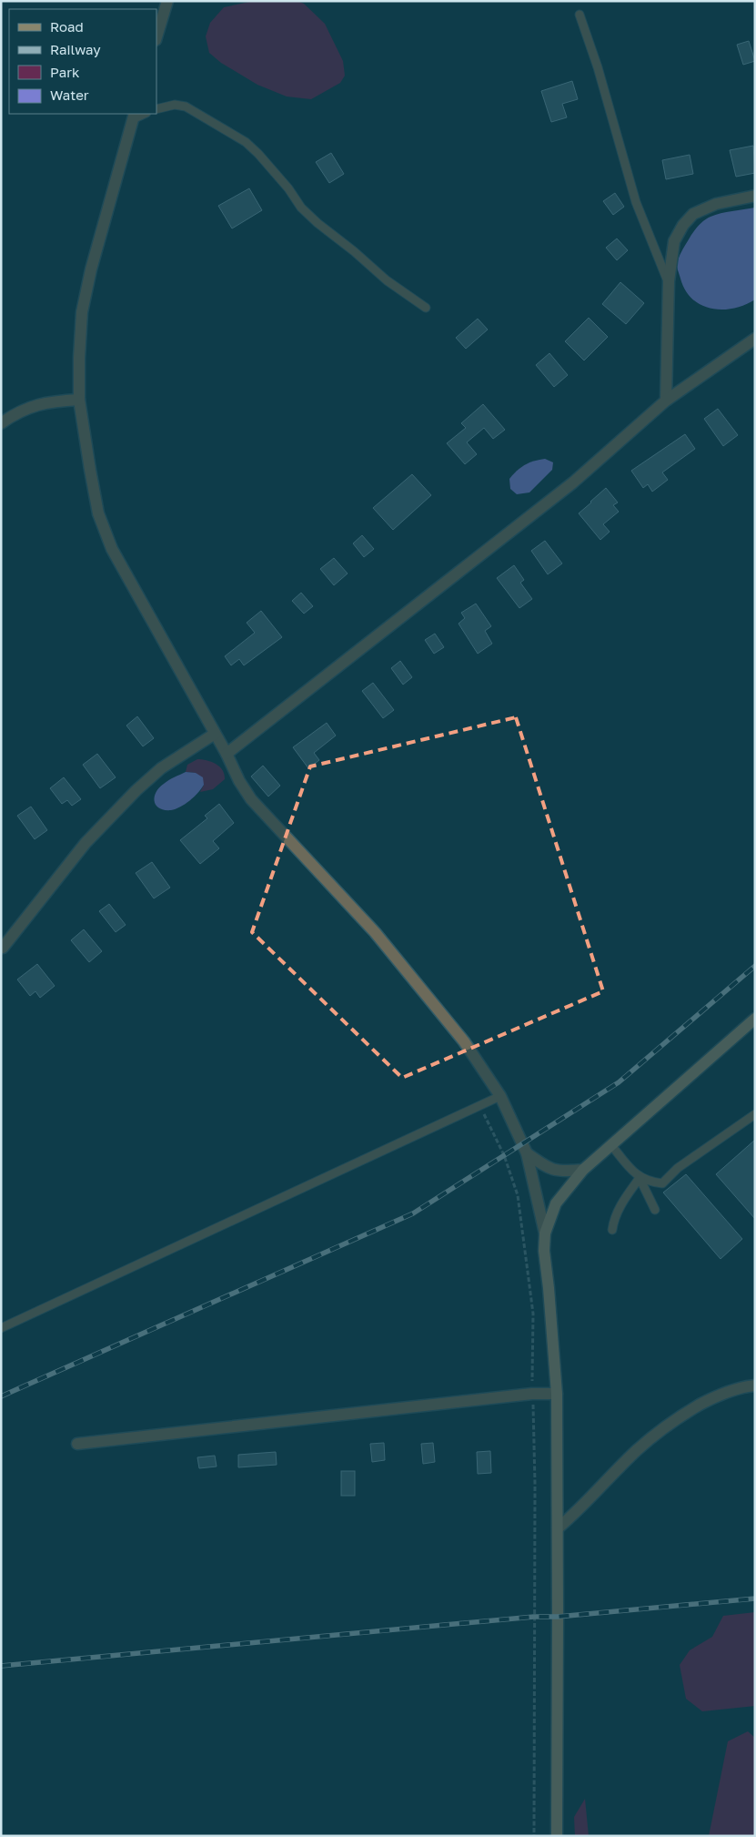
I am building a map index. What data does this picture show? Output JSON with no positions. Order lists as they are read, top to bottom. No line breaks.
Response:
{"legend":["Road","Railway","Park","Water"]}
